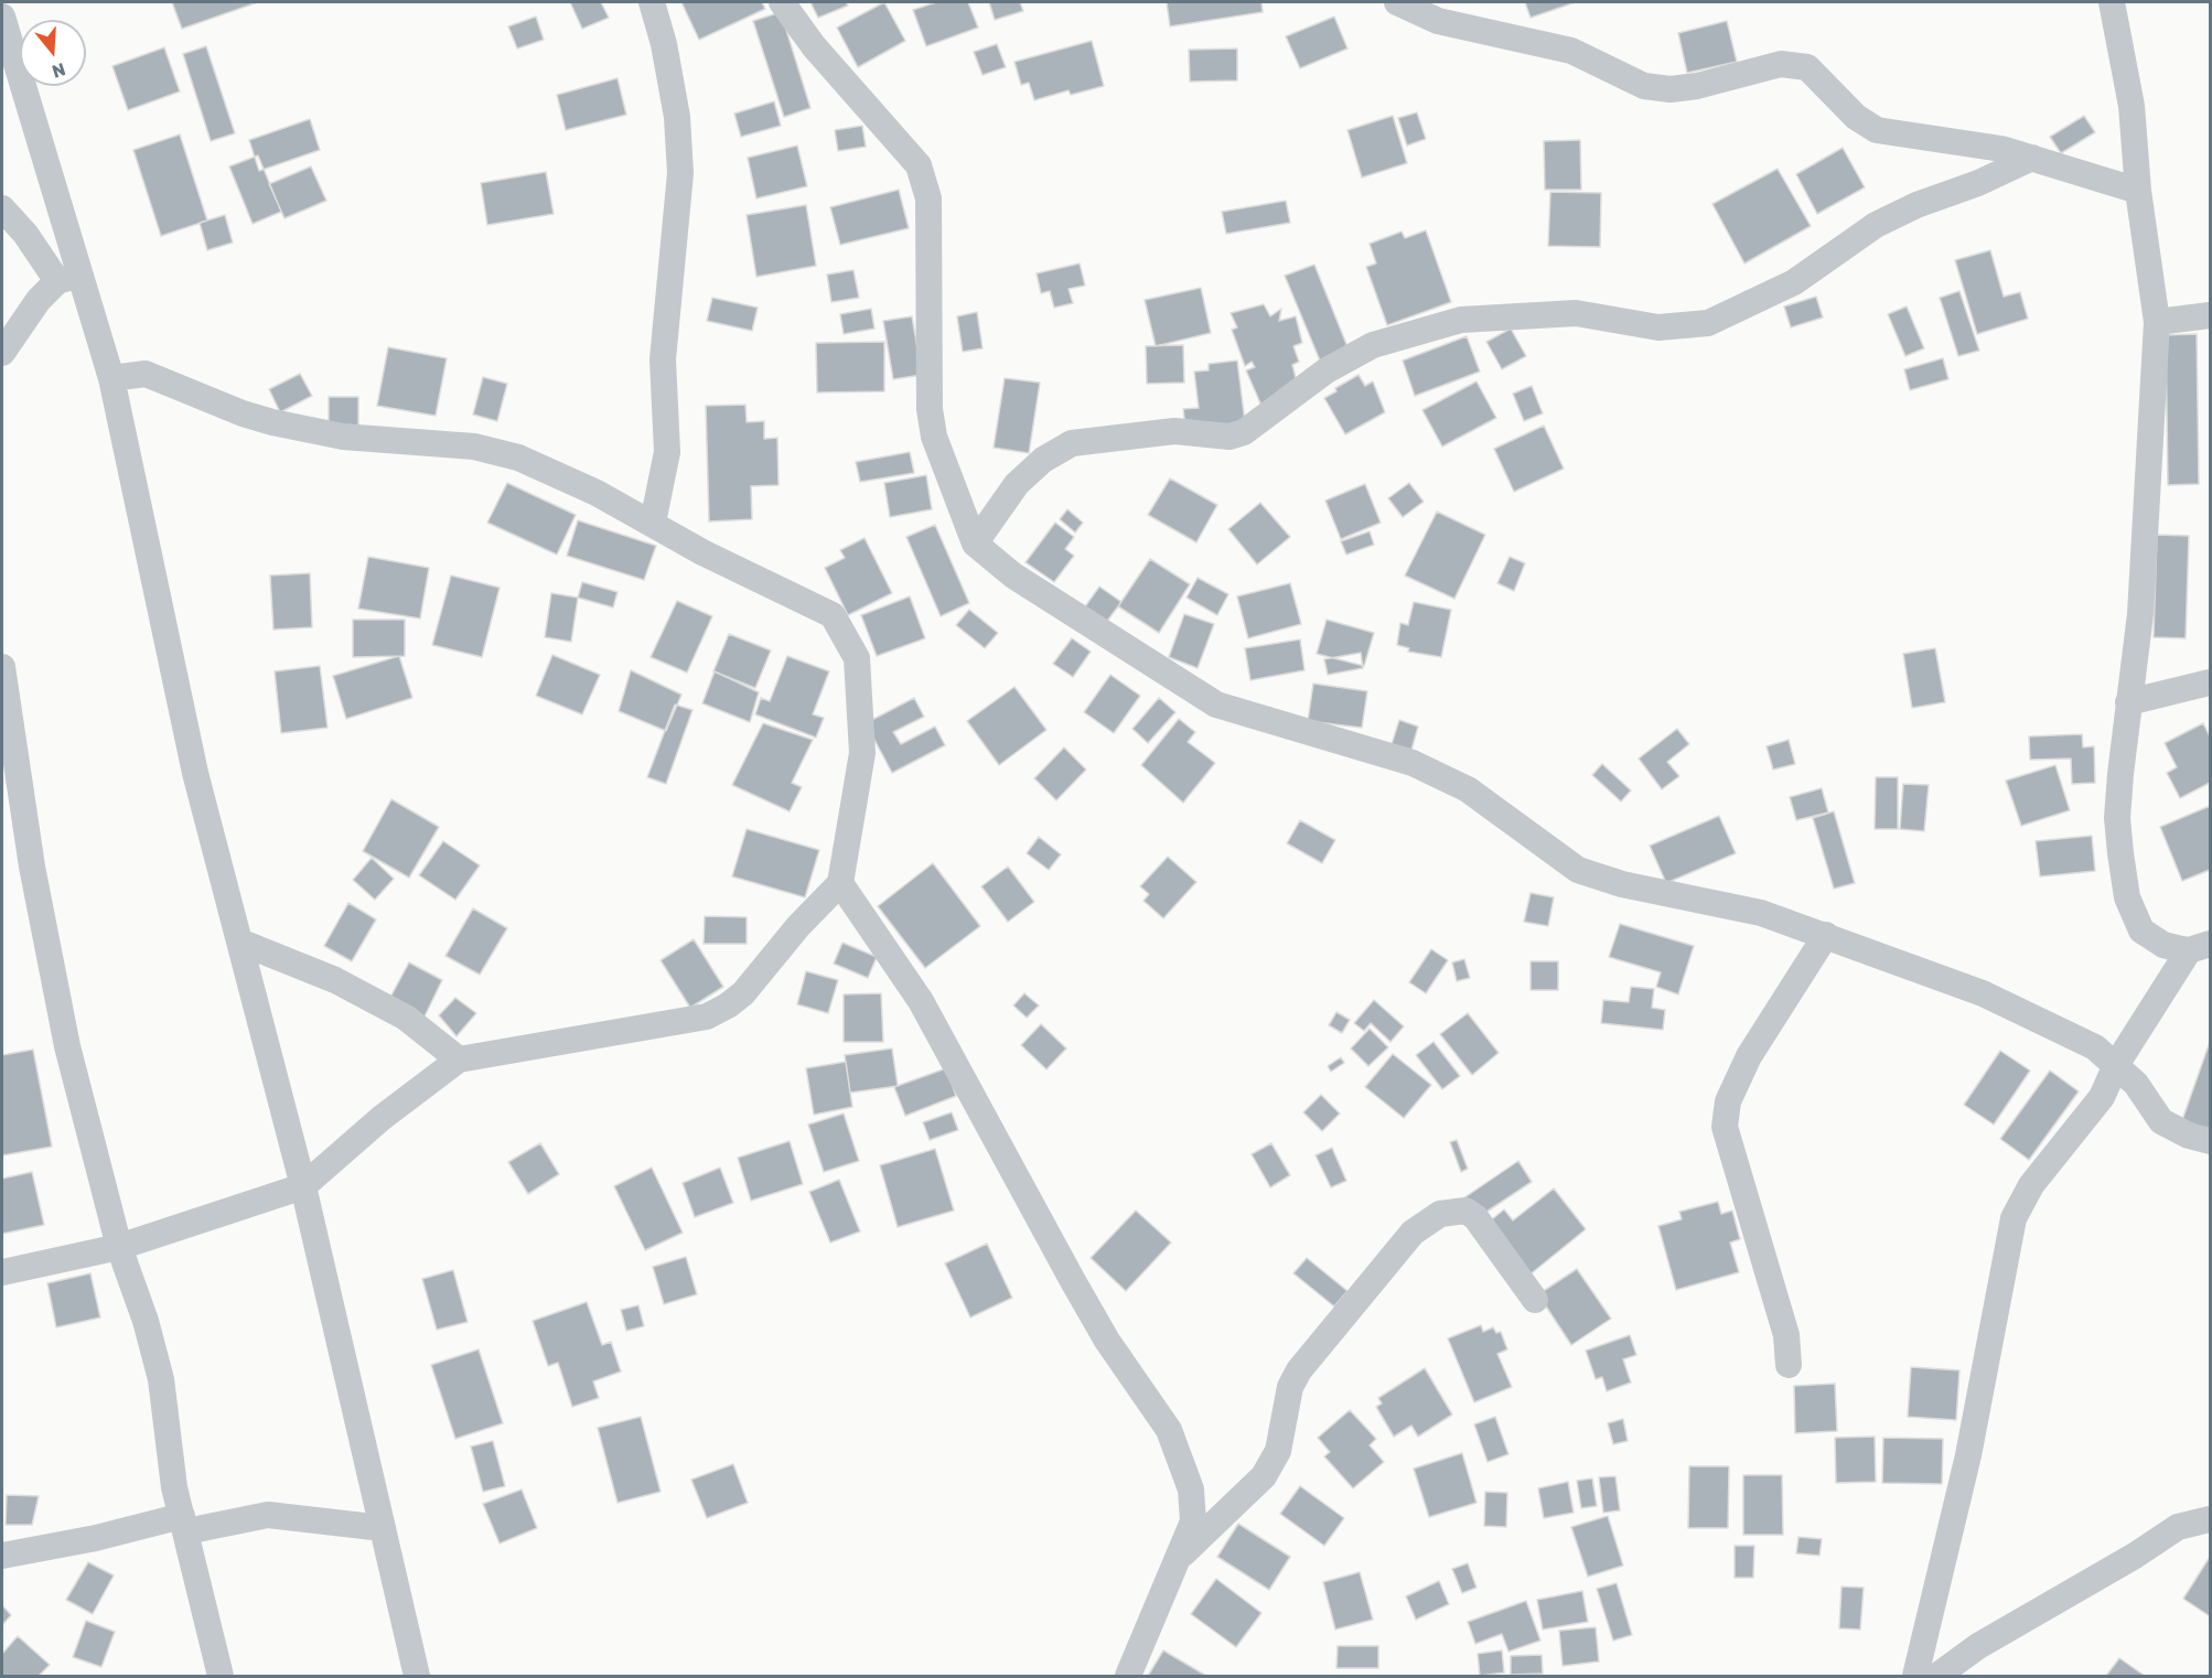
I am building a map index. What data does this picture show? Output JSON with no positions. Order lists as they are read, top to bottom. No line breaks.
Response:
{"north":"bottom"}
